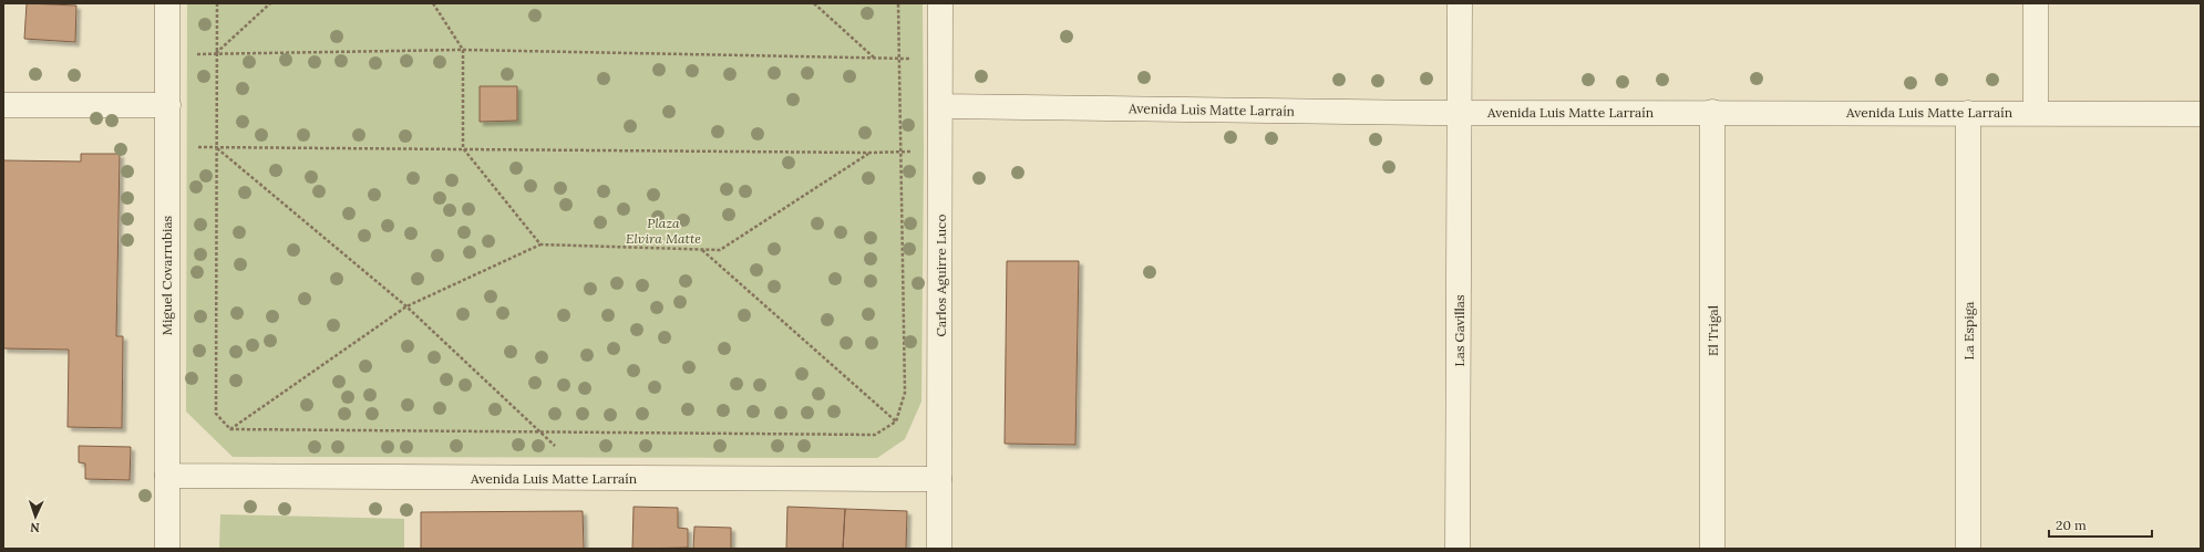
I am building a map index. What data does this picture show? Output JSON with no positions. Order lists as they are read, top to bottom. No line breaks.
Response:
{"streets":{"street":["Avenida Luis Matte Larraín","Miguel Covarrubias","Carlos Aguirre Luco","Las Gavillas","El Trigal","La Espiga"]},"crossings":[["Avenida Luis Matte Larraín","Miguel Covarrubias"],["Avenida Luis Matte Larraín","Carlos Aguirre Luco"],["Avenida Luis Matte Larraín","Las Gavillas"],["Avenida Luis Matte Larraín","El Trigal"],["Avenida Luis Matte Larraín","La Espiga"]],"parks":["Plaza Elvira Matte"],"scale_bar":"20 m","north":"bottom"}
